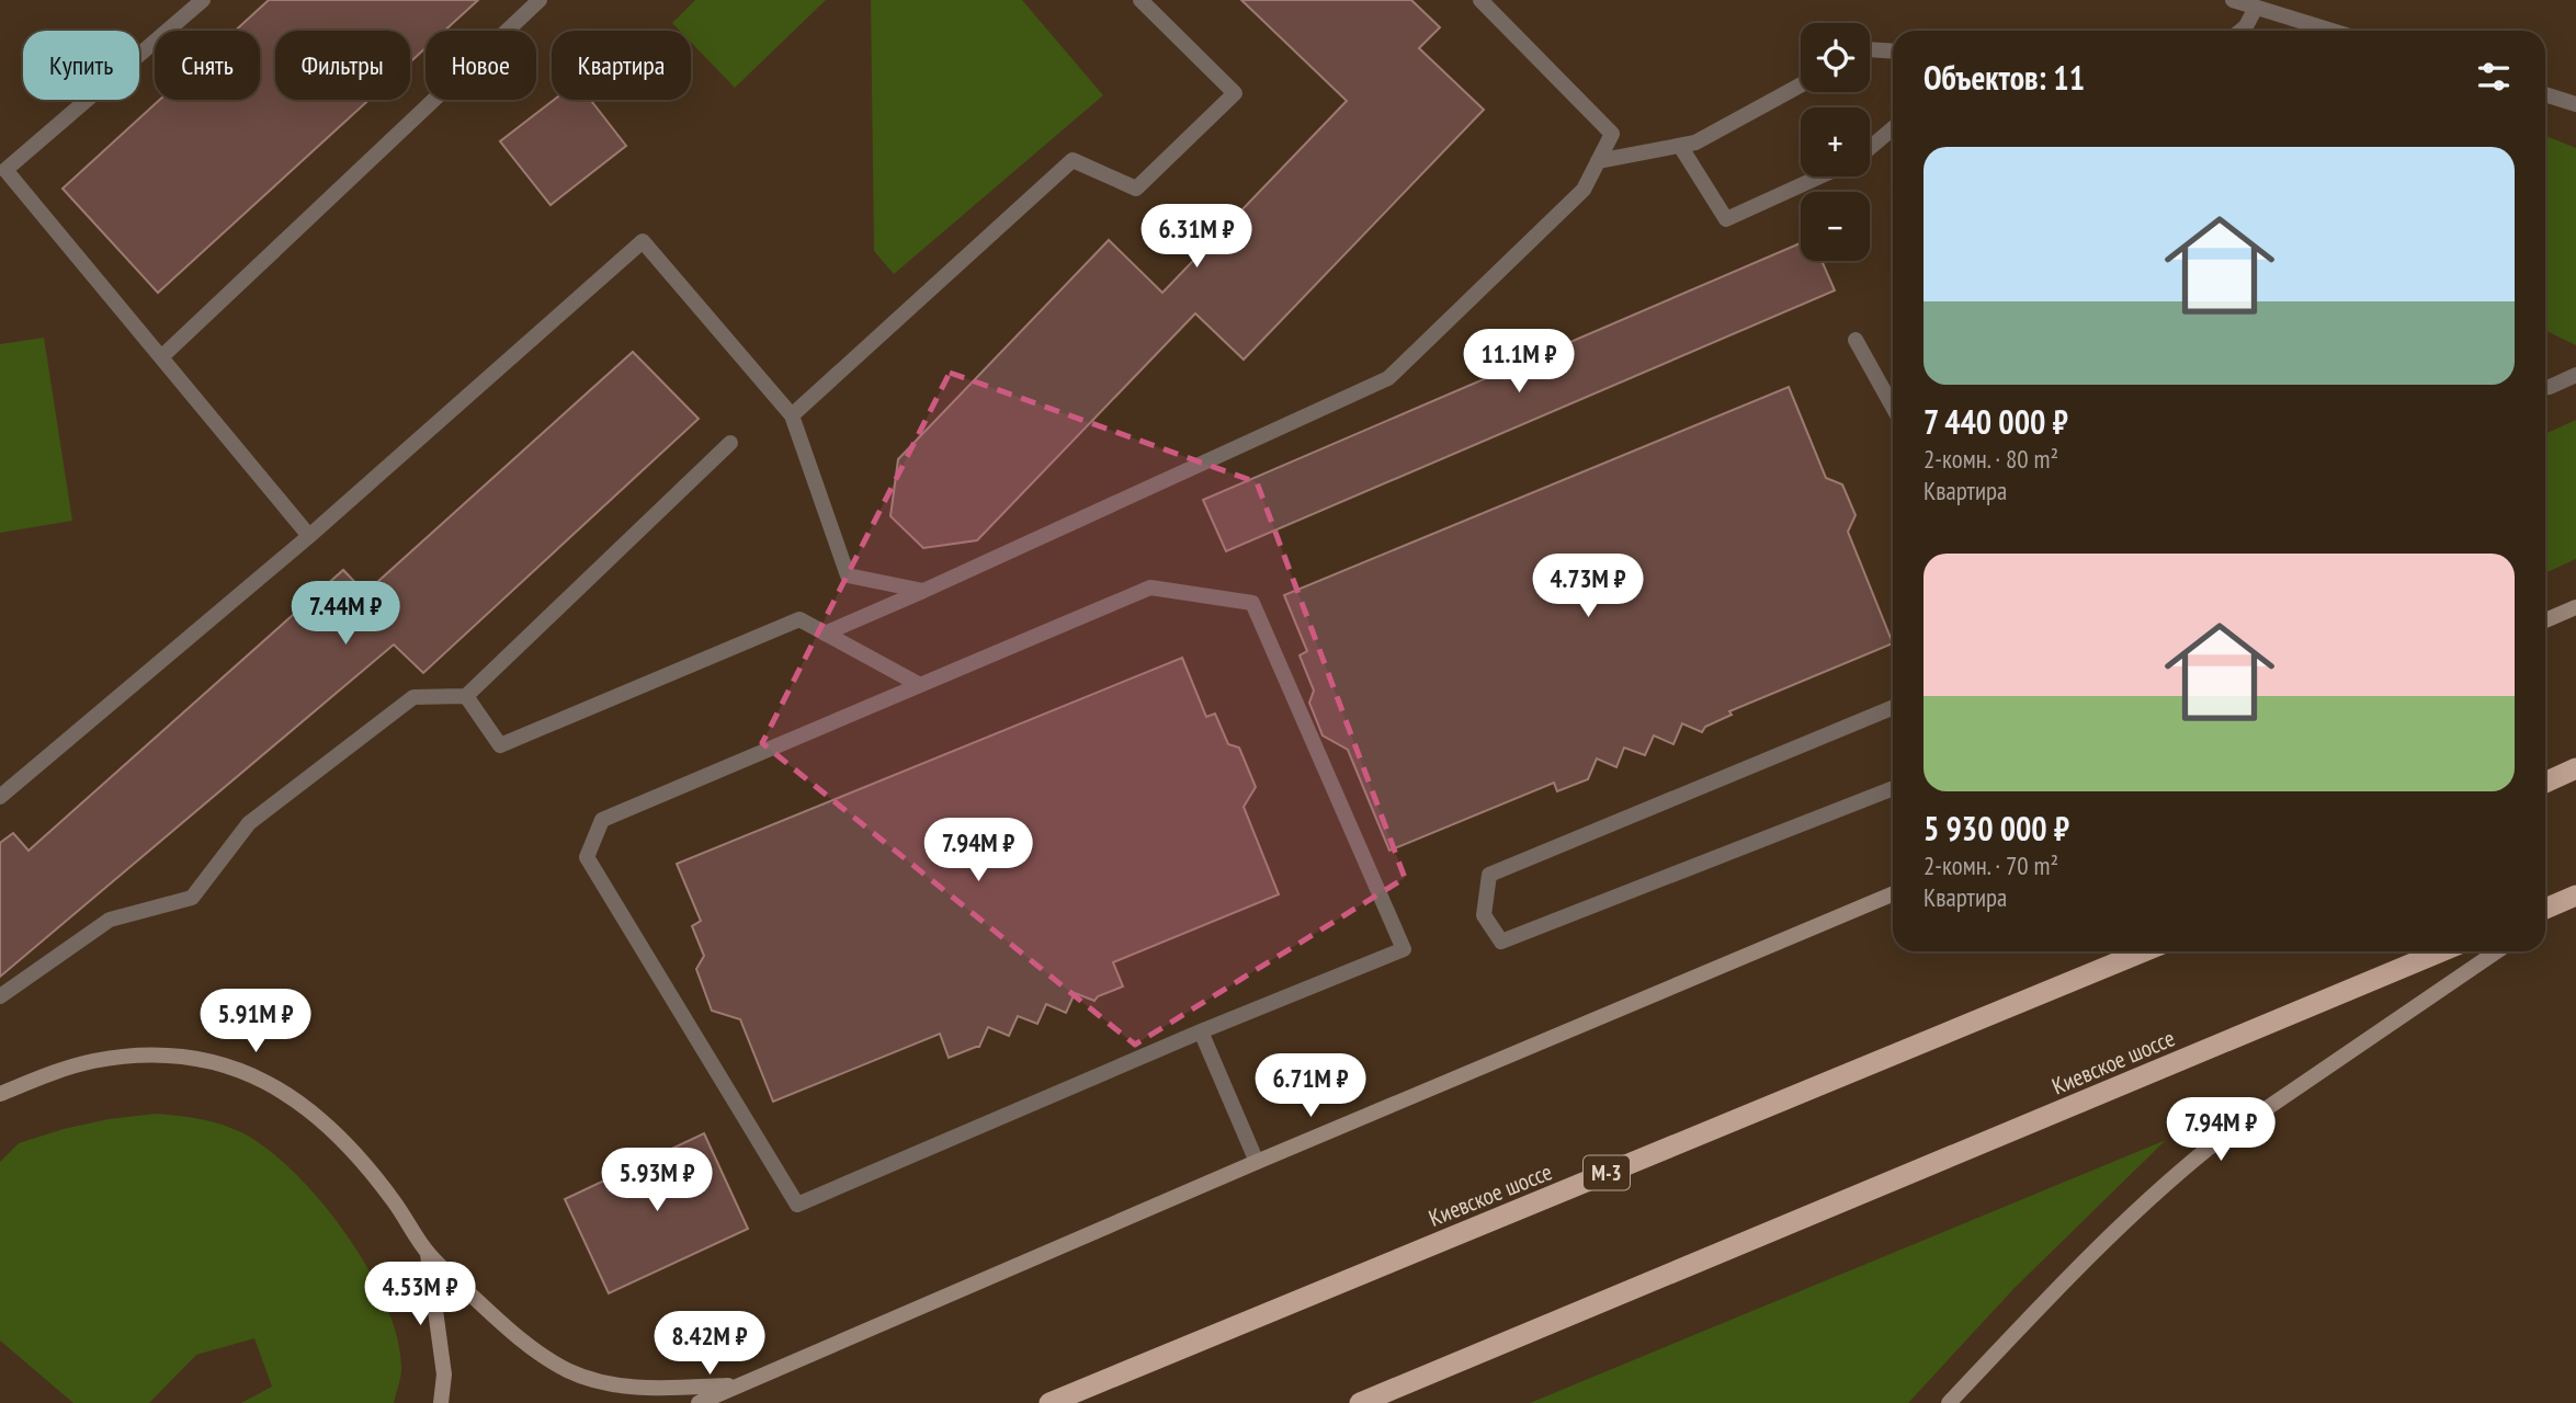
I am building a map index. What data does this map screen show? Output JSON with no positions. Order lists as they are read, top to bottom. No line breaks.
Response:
{"streets":{"highway":["Киевское шоссе","М-3"]},"page":{"map_buttons":["+","−"],"chip":["Купить","Снять","Фильтры","Новое","Квартира"],"heading":"Объектов: 11","list":[{"name":"7 440 000 ₽","note":"2-комн. · 80 m² · Квартира"},{"name":"5 930 000 ₽","note":"2-комн. · 70 m² · Квартира"}],"price":["6.31M ₽","11.1M ₽","4.73M ₽","7.44M ₽","7.94M ₽","5.91M ₽","6.71M ₽","7.94M ₽","5.93M ₽","4.53M ₽","8.42M ₽"]}}
